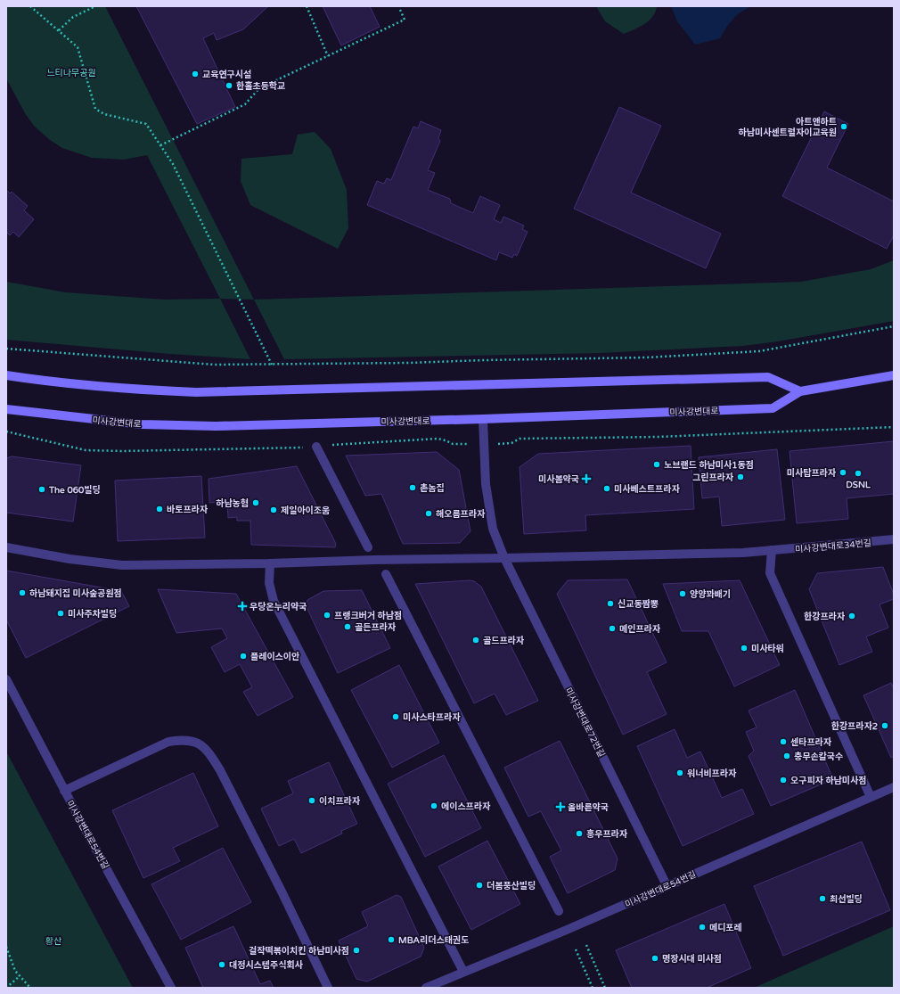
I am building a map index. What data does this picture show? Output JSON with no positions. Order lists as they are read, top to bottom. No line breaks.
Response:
{"streets":{"main road":["미사강변대로"],"street":["미사강변대로34번길","미사강변대로72번길","미사강변대로54번길"]},"crossings":[["미사강변대로","미사강변대로72번길"],["미사강변대로34번길","미사강변대로72번길"],["미사강변대로72번길","미사강변대로54번길"]],"parks":["느티나무공원","황산"],"places":{"other":["교육연구시설","한홀초등학교","아트앤하트 하남미사센트럴자이교육원","노브랜드 하남미사1동점","미사탑프라자","DSNL","그린프라자","촌놈집","미사베스트프라자","The 060빌딩","하남농협","바토프라자","제일아이조움","해오름프라자","하남돼지집 미사숲공원점","양양꽈배기","신교동짬뽕","미사주차빌딩","프랭크버거 하남점","한강프라자","골든프라자","메인프라자","골드프라자","미사타워","플레이스이안","미사스타프라자","한강프라자2","센타프라자","충무손칼국수","워너비프라자","오구피자 하남미사점","이치프라자","에이스프라자","흥우프라자","더봄풍산빌딩","최선빌딩","메디포레","MBA리더스태권도","걸작떡볶이치킨 하남미사점","명장시대 미사점","대정시스템주식회사"],"health":["미사봄약국","우당온누리약국","올바른약국"]}}
